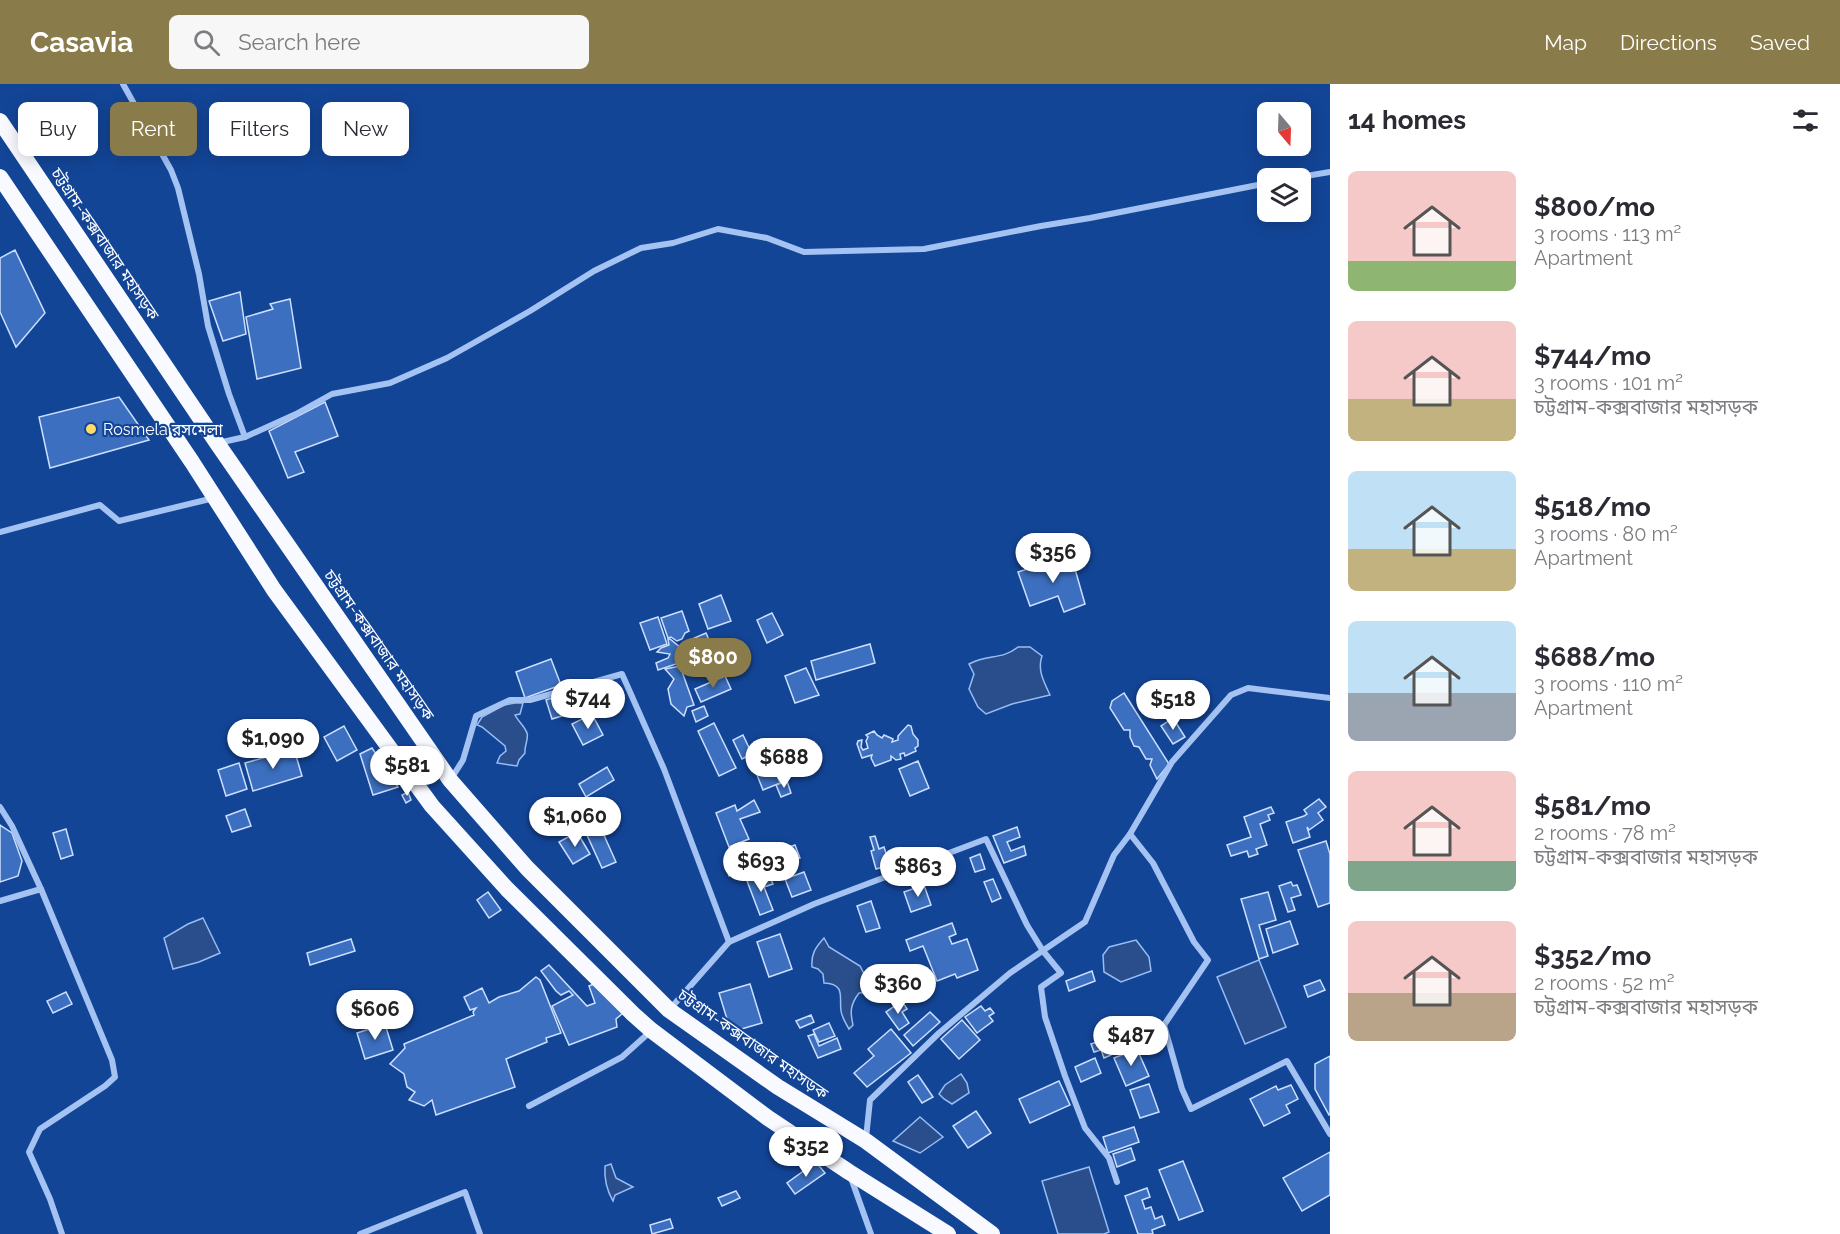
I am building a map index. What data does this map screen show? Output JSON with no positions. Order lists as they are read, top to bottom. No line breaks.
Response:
{"streets":{"highway":["চট্টগ্রাম-কক্সবাজার মহাসড়ক"]},"places":["Rosmela রসমেলা"],"north":"bottom","page":{"header":"Casavia","search":"Search here","nav":["Map","Directions","Saved"],"heading":"14 homes","chip":["Buy","Rent","Filters","New"],"list":[{"name":"$800/mo","note":"3 rooms · 113 m² · Apartment"},{"name":"$744/mo","note":"3 rooms · 101 m² · চট্টগ্রাম-কক্সবাজার মহাসড়ক"},{"name":"$518/mo","note":"3 rooms · 80 m² · Apartment"},{"name":"$688/mo","note":"3 rooms · 110 m² · Apartment"},{"name":"$581/mo","note":"2 rooms · 78 m² · চট্টগ্রাম-কক্সবাজার মহাসড়ক"},{"name":"$352/mo","note":"2 rooms · 52 m² · চট্টগ্রাম-কক্সবাজার মহাসড়ক"}],"price":["$356","$800","$744","$518","$1,090","$688","$581","$1,060","$693","$863","$360","$606","$487","$352"]}}
